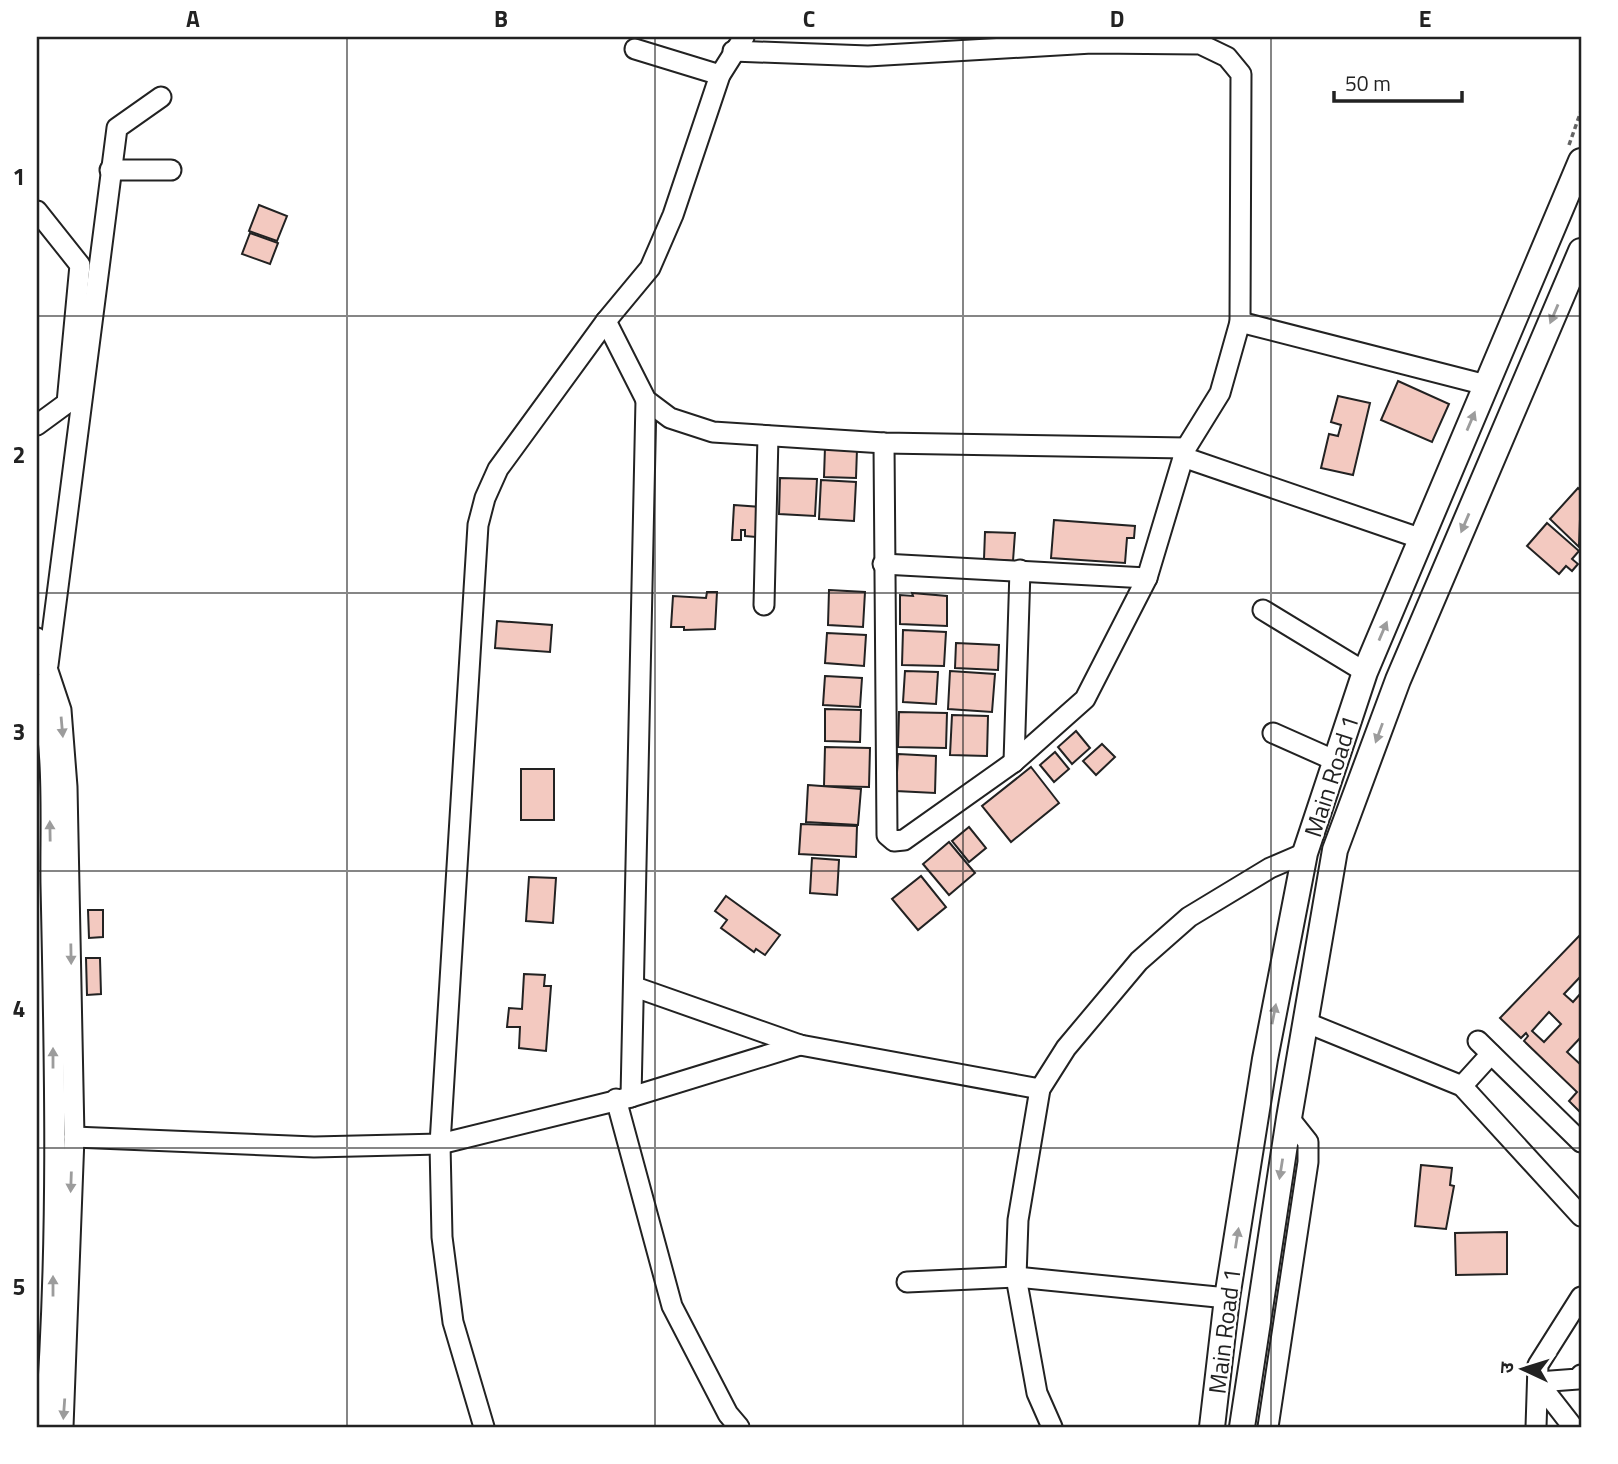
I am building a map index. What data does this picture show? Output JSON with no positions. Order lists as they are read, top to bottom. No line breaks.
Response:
{"streets":{"main road":["Main Road 1"]},"scale_bar":"50 m","north":"left","grid":{"columns":["A","B","C","D","E"],"rows":["1","2","3","4","5"]}}
